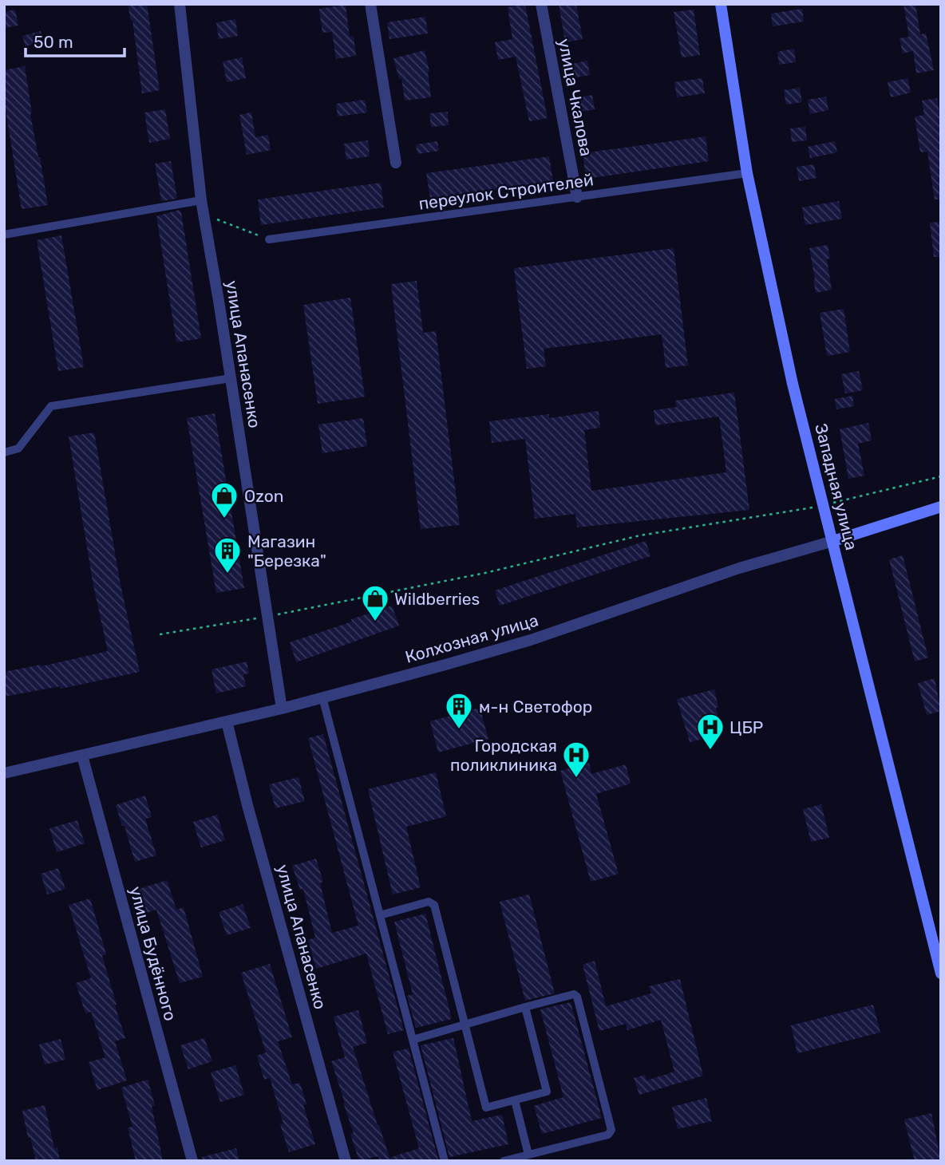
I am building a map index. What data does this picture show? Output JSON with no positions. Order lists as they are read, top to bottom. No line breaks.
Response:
{"streets":{"street":["улица Чкалова","улица Апанасенко","Западная улица","Колхозная улица","улица Будённого"],"lane":["переулок Строителей"]},"crossings":[["улица Чкалова","переулок Строителей"],["переулок Строителей","Западная улица"],["улица Апанасенко","Колхозная улица"],["Западная улица","Колхозная улица"],["Колхозная улица","улица Будённого"]],"places":{"shop":["Ozon","Wildberries"],"building":["Магазин \"Березка\"","м-н Светофор"],"hospital":["ЦБР","Городская поликлиника"]},"scale_bar":"50 m"}
